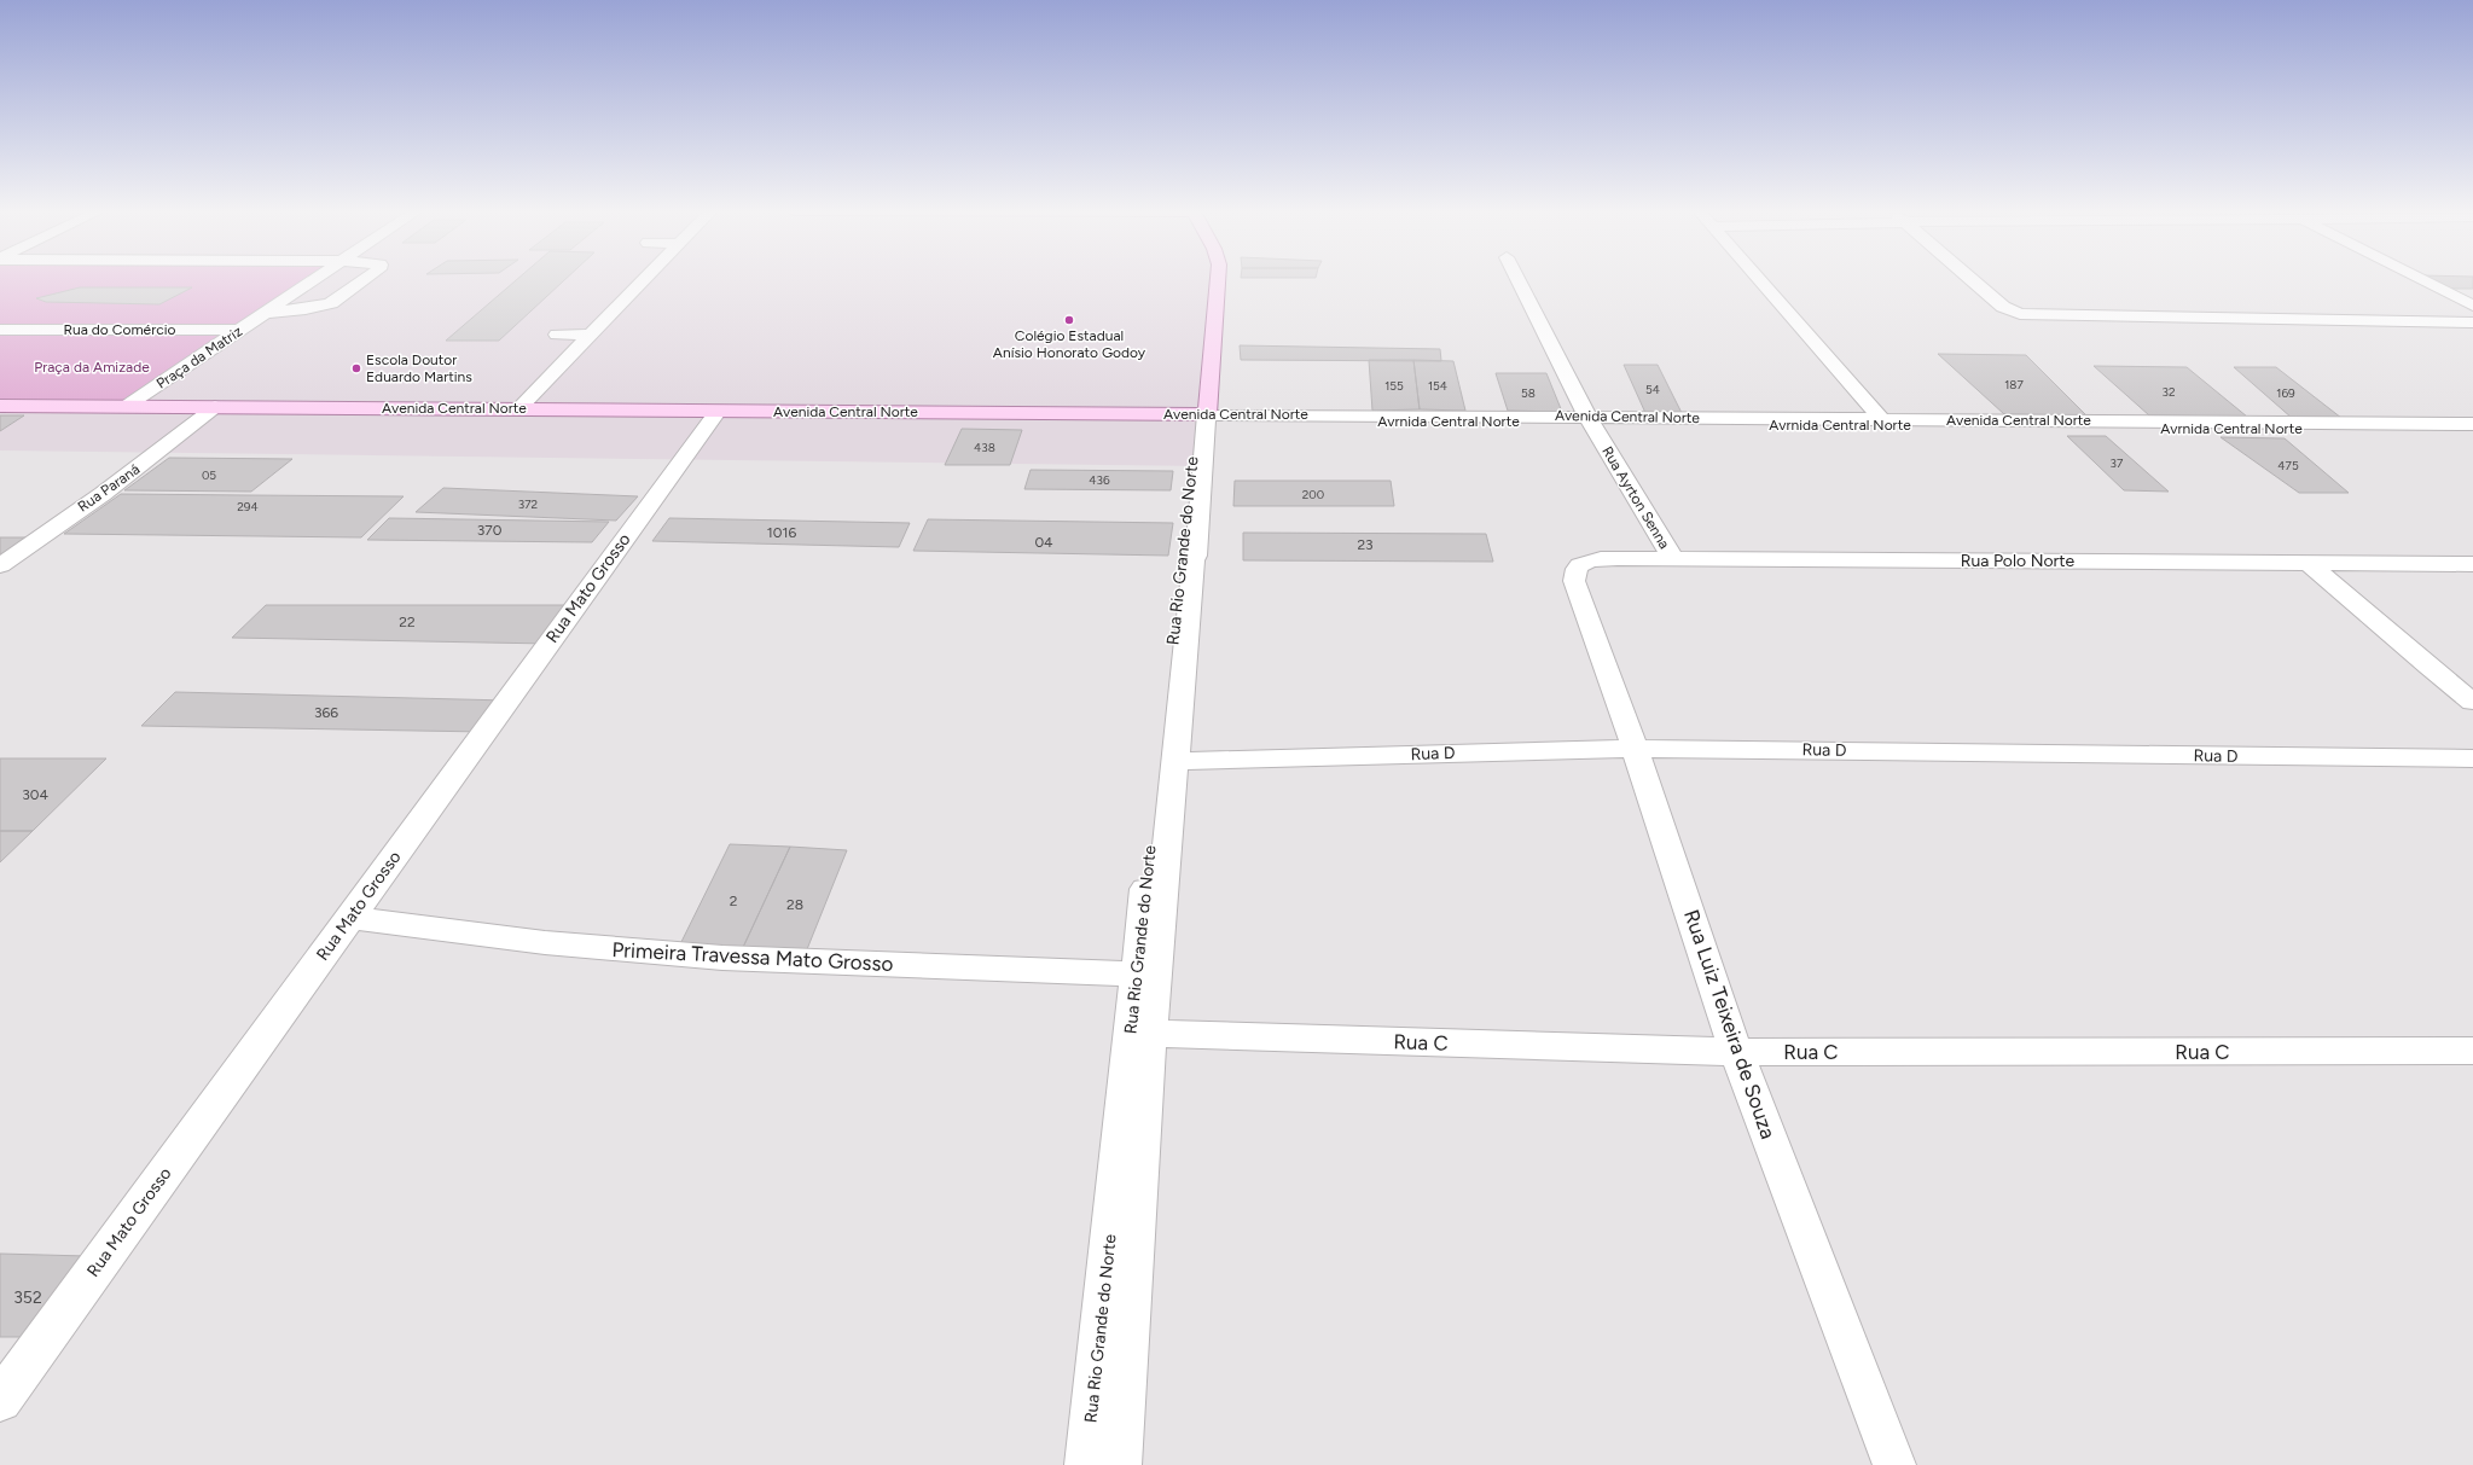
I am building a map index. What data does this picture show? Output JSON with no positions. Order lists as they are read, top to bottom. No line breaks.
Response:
{"streets":{"main road":["Avenida Central Norte"],"street":["Rua do Comércio","Praça da Matriz","Avrnida Central Norte","Rua Paraná","Rua Ayrton Senna","Rua Rio Grande do Norte","Rua Polo Norte","Rua Mato Grosso","Rua D","Primeira Travessa Mato Grosso","Rua Luiz Teixeira de Souza","Rua C"]},"crossings":[["Rua do Comércio","Praça da Matriz"],["Praça da Matriz","Avenida Central Norte"],["Avenida Central Norte","Avrnida Central Norte"],["Avenida Central Norte","Rua Paraná"],["Avenida Central Norte","Rua Ayrton Senna"],["Avenida Central Norte","Rua Rio Grande do Norte"],["Avenida Central Norte","Rua Mato Grosso"],["Avrnida Central Norte","Rua Ayrton Senna"],["Avrnida Central Norte","Rua Rio Grande do Norte"],["Rua Ayrton Senna","Rua Polo Norte"],["Rua Rio Grande do Norte","Rua D"],["Rua Rio Grande do Norte","Primeira Travessa Mato Grosso"],["Rua Rio Grande do Norte","Rua C"],["Rua Polo Norte","Rua Luiz Teixeira de Souza"],["Rua Mato Grosso","Primeira Travessa Mato Grosso"],["Rua D","Rua Luiz Teixeira de Souza"],["Rua Luiz Teixeira de Souza","Rua C"]],"parks":["Praça da Amizade"],"places":["Colégio Estadual Anísio Honorato Godoy","Escola Doutor Eduardo Martins"],"house_numbers":["187","155","154","54","32","58","169","438","37","475","05","436","200","372","294","370","1016","04","23","22","366","304","2","28","352"]}
